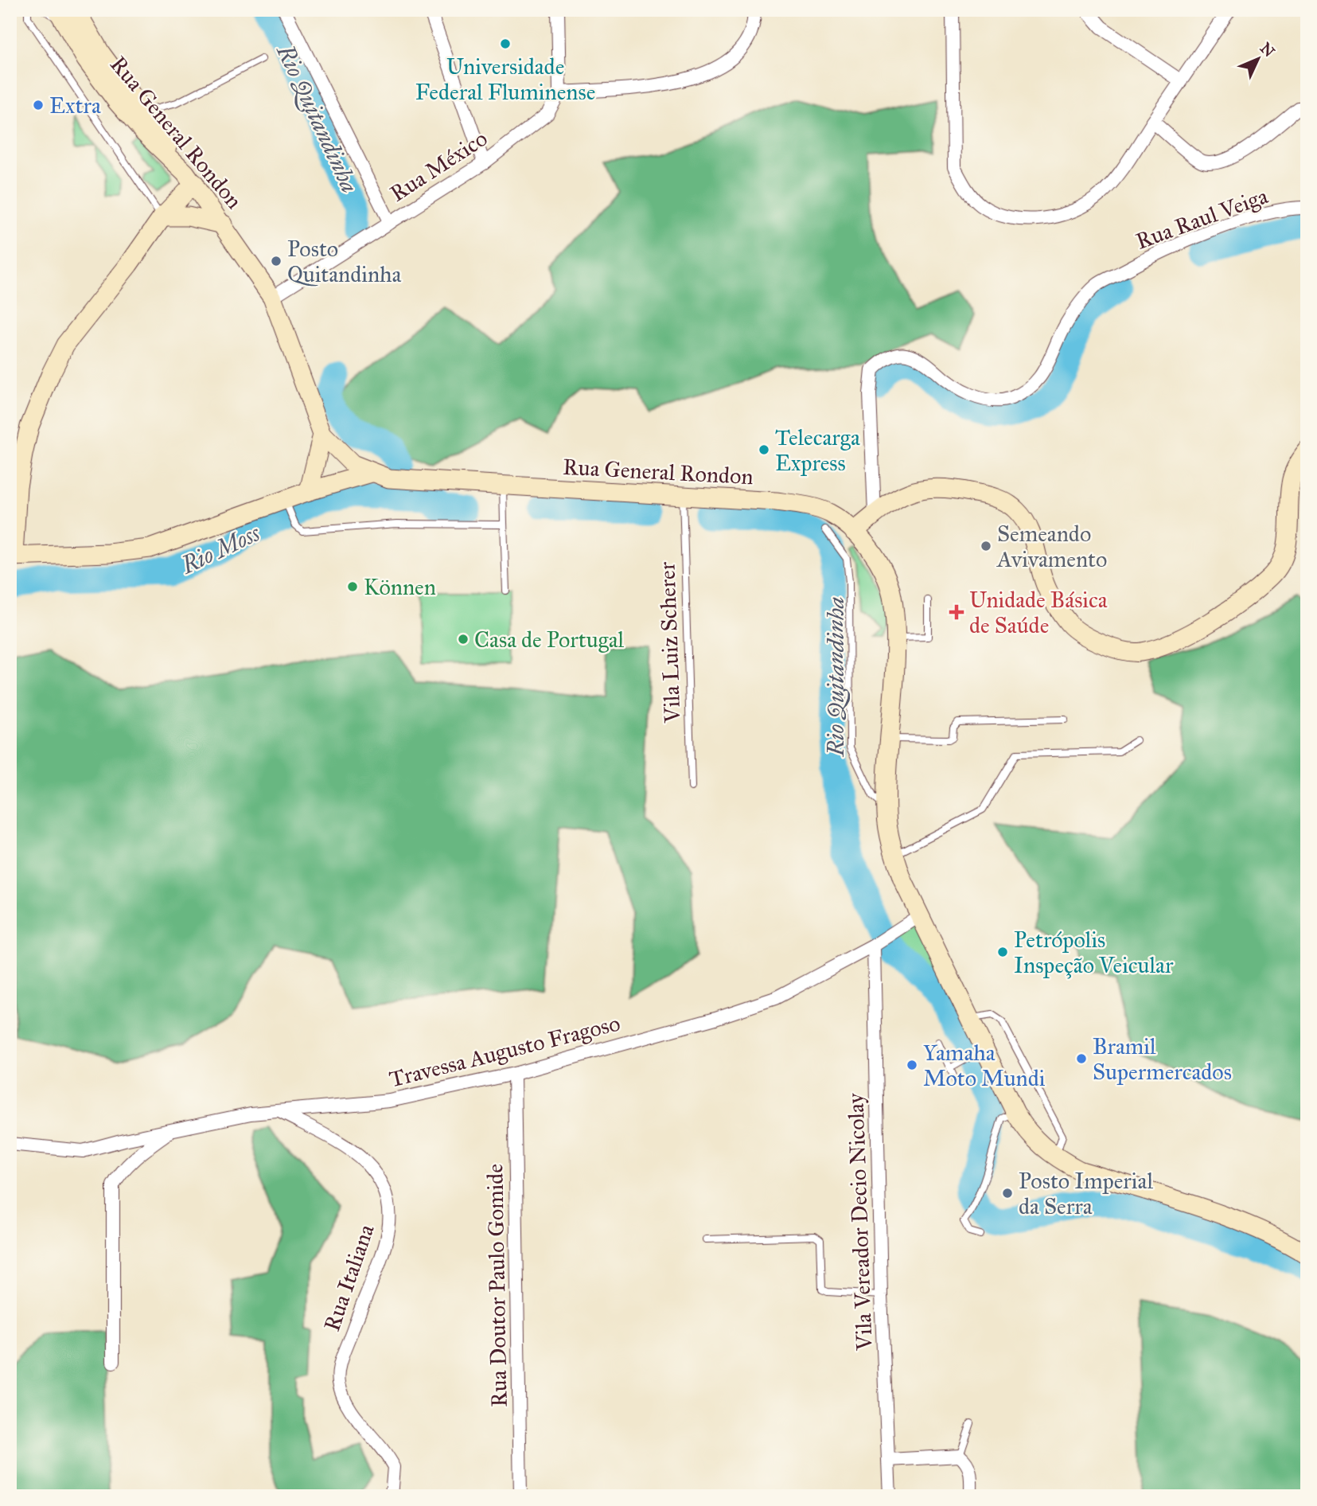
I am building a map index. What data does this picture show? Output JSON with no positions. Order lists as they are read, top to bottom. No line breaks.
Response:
{"streets":{"main road":["Rua General Rondon"],"street":["Rua México","Rua Raul Veiga","Travessa Augusto Fragoso","Vila Vereador Decio Nicolay","Rua Italiana","Rua Doutor Paulo Gomide"],"lane":["Vila Luiz Scherer"]},"crossings":[["Rua General Rondon","Rua México"],["Rua General Rondon","Vila Luiz Scherer"],["Rua General Rondon","Travessa Augusto Fragoso"],["Travessa Augusto Fragoso","Vila Vereador Decio Nicolay"],["Travessa Augusto Fragoso","Rua Italiana"],["Travessa Augusto Fragoso","Rua Doutor Paulo Gomide"]],"water":["Rio Quitandinha","Rio Moss"],"places":{"other":["Universidade Federal Fluminense","Extra","Posto Quitandinha","Telecarga Express","Semeando Avivamento","Können","Casa de Portugal","Petrópolis Inspeção Veicular","Bramil Supermercados","Yamaha Moto Mundi","Posto Imperial da Serra"],"health":["Unidade Básica de Saúde"]},"north":"top right"}
